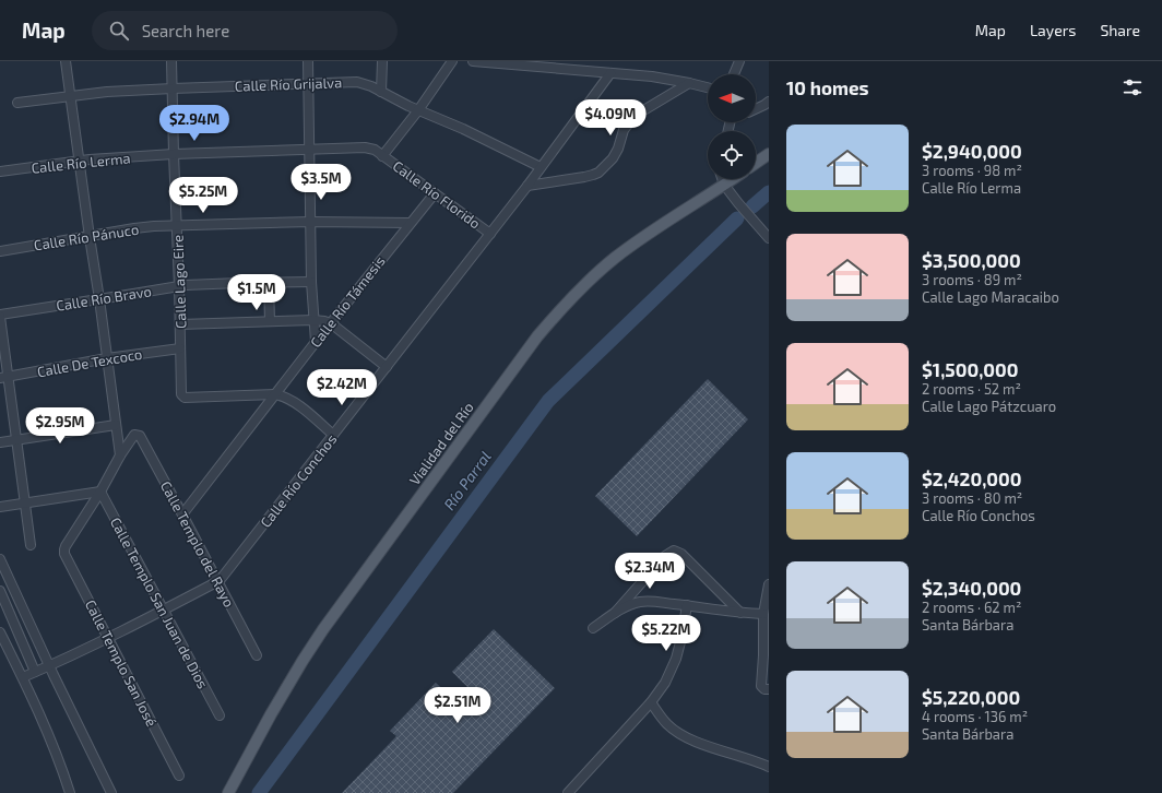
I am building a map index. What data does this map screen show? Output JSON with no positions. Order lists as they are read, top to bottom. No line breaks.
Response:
{"streets":{"main road":["Vialidad del Río"],"street":["Calle Río Grijalva","Calle Río Lerma","Calle Río Florido","Calle Río Pánuco","Calle Lago Eire","Calle Río Bravo","Calle Río Támesis","Calle De Texcoco","Calle Río Conchos","Calle Templo del Rayo","Calle Templo San Juan de Dios","Calle Templo San José"]},"crossings":[["Calle Río Grijalva","Calle Lago Eire"],["Calle Río Grijalva","Calle Río Conchos"],["Calle Río Lerma","Calle Río Florido"],["Calle Río Lerma","Calle Lago Eire"],["Calle Río Florido","Calle Río Támesis"],["Calle Río Florido","Calle Río Conchos"],["Calle Río Pánuco","Calle Lago Eire"],["Calle Río Pánuco","Calle Río Támesis"],["Calle Lago Eire","Calle Río Bravo"],["Calle Lago Eire","Calle Río Támesis"],["Calle Lago Eire","Calle De Texcoco"],["Calle Río Támesis","Calle Templo del Rayo"],["Calle Río Conchos","Calle Templo del Rayo"],["Calle Río Conchos","Calle Templo San Juan de Dios"],["Calle Río Conchos","Calle Templo San José"],["Calle Templo San Juan de Dios","Calle Templo San José"]],"water":["Río Parral"],"north":"left","page":{"header":"Map","search":"Search here","nav":["Map","Layers","Share"],"heading":"10 homes","price":["$4.09M","$2.94M","$3.5M","$5.25M","$1.5M","$2.42M","$2.95M","$2.34M","$5.22M","$2.51M"],"list":[{"name":"$2,940,000","note":"3 rooms · 98 m² · Calle Río Lerma"},{"name":"$3,500,000","note":"3 rooms · 89 m² · Calle Lago Maracaibo"},{"name":"$1,500,000","note":"2 rooms · 52 m² · Calle Lago Pátzcuaro"},{"name":"$2,420,000","note":"3 rooms · 80 m² · Calle Río Conchos"},{"name":"$2,340,000","note":"2 rooms · 62 m² · Santa Bárbara"},{"name":"$5,220,000","note":"4 rooms · 136 m² · Santa Bárbara"}]}}
